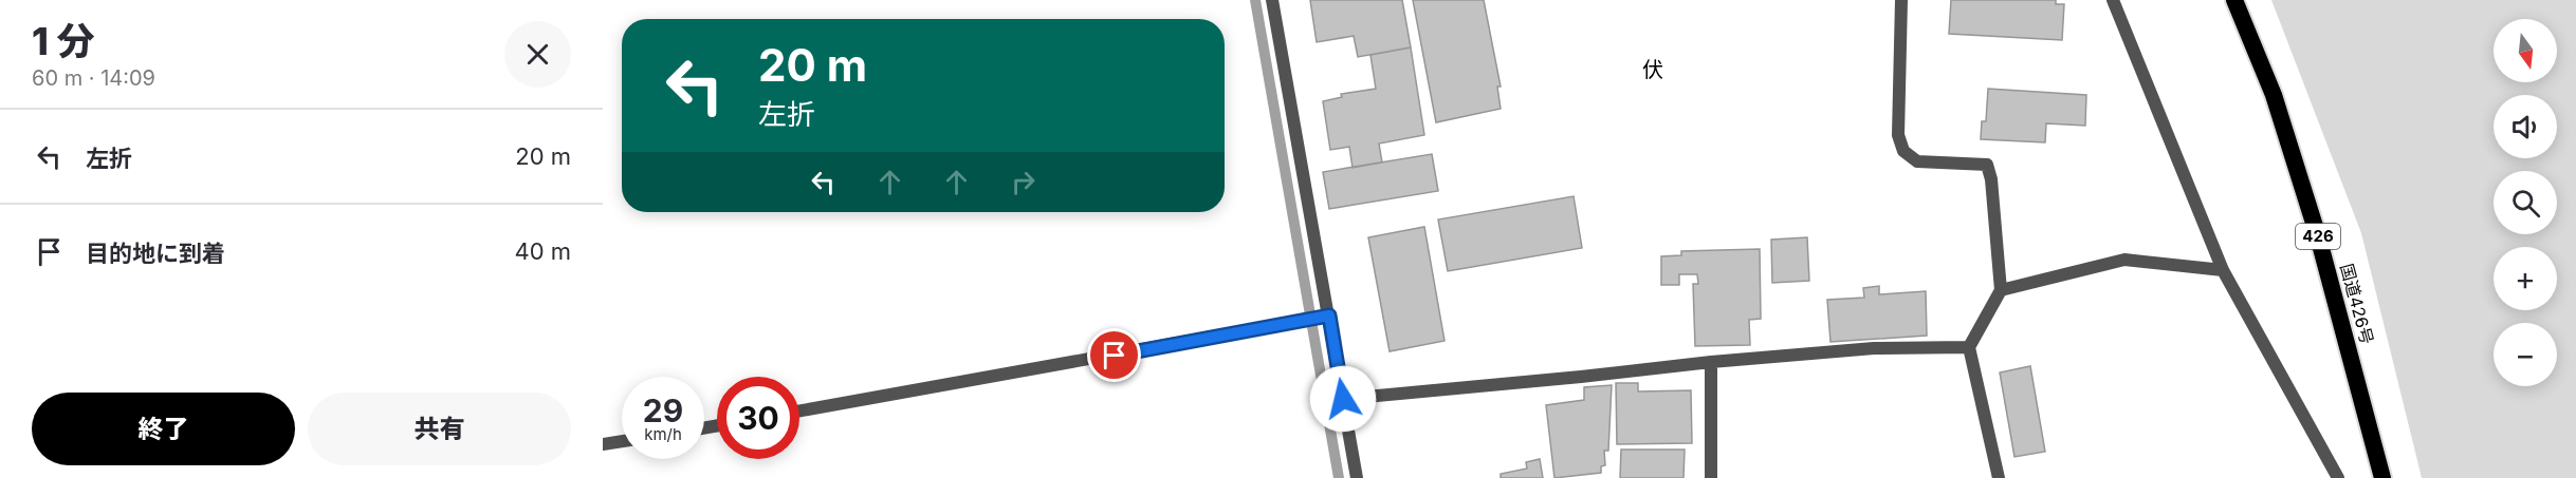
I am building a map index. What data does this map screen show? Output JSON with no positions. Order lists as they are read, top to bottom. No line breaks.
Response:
{"streets":{"highway":["426","国道426号"]},"districts":["伏"],"north":"bottom","page":{"heading":["1 分","60 m · 14:09"],"map_buttons":["+","−"],"turn":["20 m","左折"],"list":[{"name":"左折","value":"20 m"},{"name":"目的地に到着","value":"40 m"}],"speed":"29 km/h","limit":"30","buttons":["終了","共有"]}}
